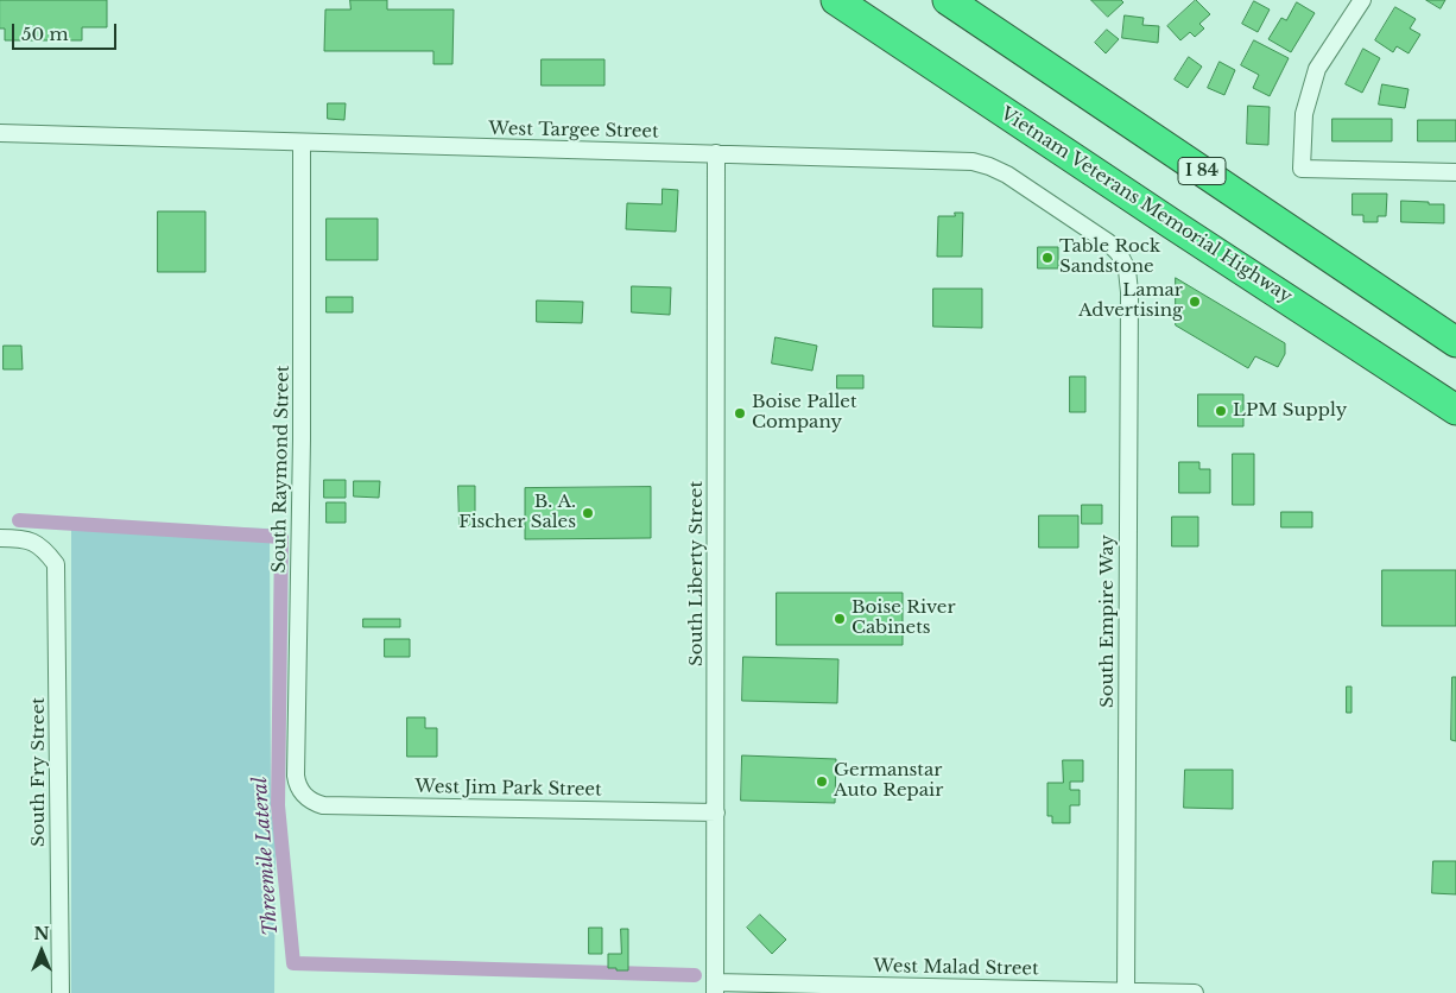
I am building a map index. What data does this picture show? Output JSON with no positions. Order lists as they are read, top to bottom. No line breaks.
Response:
{"streets":{"highway":["I 84","Vietnam Veterans Memorial Highway"],"street":["West Targee Street","South Raymond Street","South Liberty Street","South Empire Way","South Fry Street","West Jim Park Street","West Malad Street"]},"crossings":[["West Targee Street","South Raymond Street"],["West Targee Street","South Liberty Street"],["West Targee Street","South Empire Way"],["South Raymond Street","West Jim Park Street"],["South Liberty Street","West Jim Park Street"],["South Liberty Street","West Malad Street"],["South Empire Way","West Malad Street"]],"water":["Threemile Lateral"],"places":["Table Rock Sandstone","Lamar Advertising","LPM Supply","Boise Pallet Company","B. A. Fischer Sales","Boise River Cabinets","Germanstar Auto Repair"],"scale_bar":"50 m","north":"top"}
